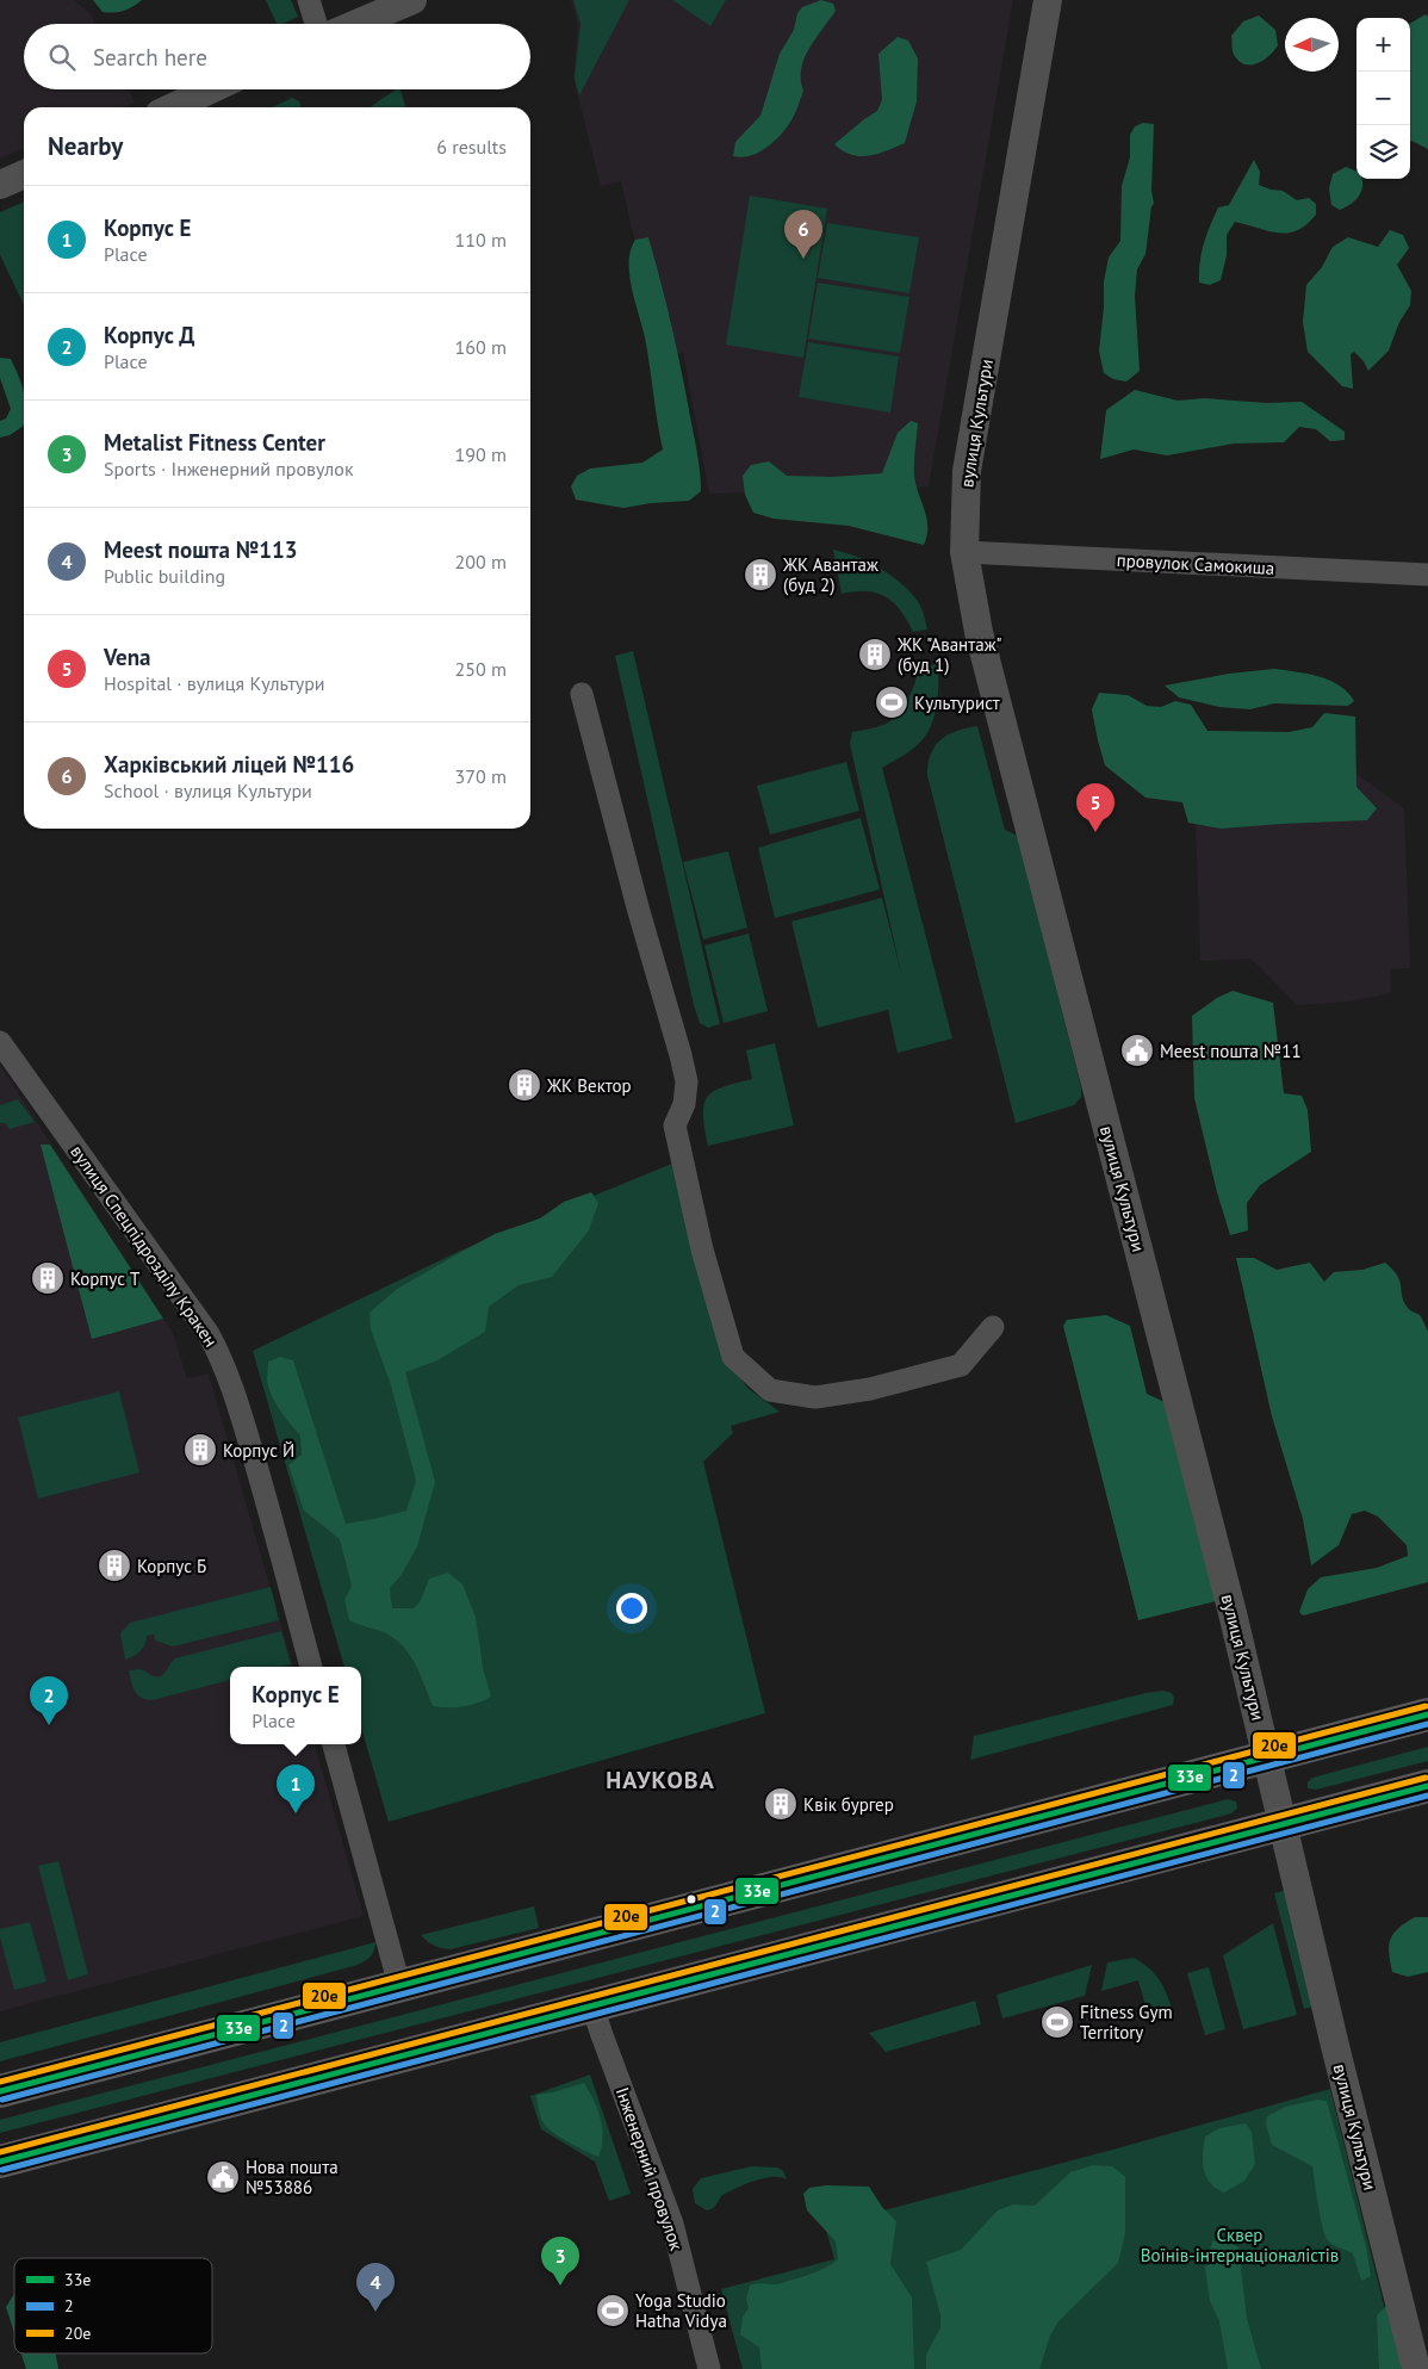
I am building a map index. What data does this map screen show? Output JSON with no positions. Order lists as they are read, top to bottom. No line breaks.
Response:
{"streets":{"street":["вулиця Культури","провулок Самокиша","вулиця Спецпідрозділу Кракен","Інженерний провулок"]},"crossings":[["вулиця Культури","провулок Самокиша"]],"districts":["НАУКОВА"],"parks":["Сквер Воїнів-інтернаціоналістів"],"places":{"building":["ЖК Авантаж (буд 2)","ЖК \"Авантаж\" (буд 1)","ЖК Вектор","Корпус T","Корпус Й","Корпус Б","Квік бургер"],"sports":["Культурист","Fitness Gym Territory","Yoga Studio Hatha Vidya"],"public building":["Meest пошта №11","Нова пошта №53886"]},"lines":["transit line 20е","transit line 33е","transit line 2"],"legend":["33е","2","20е"],"north":"left","page":{"map_buttons":["+","−"],"search":"Search here","heading":["Nearby","6 results"],"list":[{"mark":"1","name":"Корпус E","note":"Place","value":"110 m"},{"mark":"2","name":"Корпус Д","note":"Place","value":"160 m"},{"mark":"3","name":"Metalist Fitness Center","note":"Sports · Інженерний провулок","value":"190 m"},{"mark":"4","name":"Meest пошта №113","note":"Public building","value":"200 m"},{"mark":"5","name":"Vena","note":"Hospital · вулиця Культури","value":"250 m"},{"mark":"6","name":"Харківський ліцей №116","note":"School · вулиця Культури","value":"370 m"}],"pins":["6","5","2","1","3","4"],"popup":["Корпус E","Place"]}}
